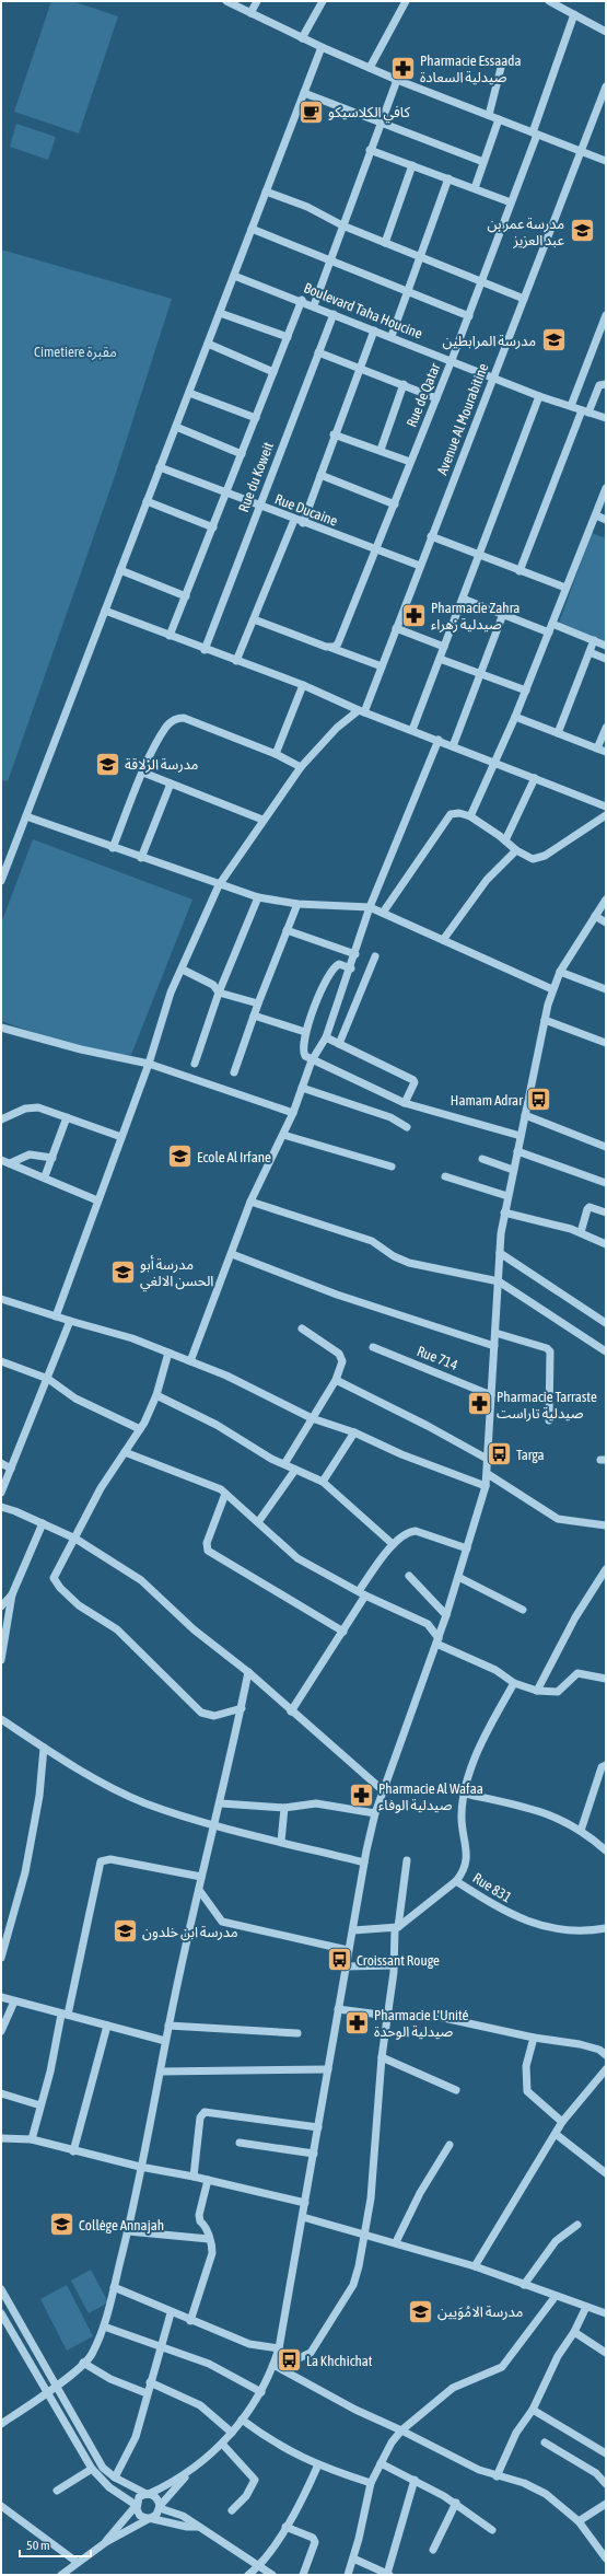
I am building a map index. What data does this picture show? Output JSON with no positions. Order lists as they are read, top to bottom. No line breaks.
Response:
{"streets":{"street":["Boulevard Taha Houcine","Rue de Qatar","Avenue Al Mourabitine","Rue du Koweit","Rue Ducaine","Rue 714","Rue 831"]},"crossings":[["Boulevard Taha Houcine","Rue de Qatar"],["Boulevard Taha Houcine","Avenue Al Mourabitine"],["Boulevard Taha Houcine","Rue du Koweit"],["Rue de Qatar","Rue Ducaine"],["Avenue Al Mourabitine","Rue Ducaine"],["Rue du Koweit","Rue Ducaine"]],"parks":["Cimetiere مقبرة"],"places":{"pharmacy":["Pharmacie Essaada صيدلية السعادة","Pharmacie Zahra صيدلية زهراء","Pharmacie Tarraste صيدلية تاراست","Pharmacie Al Wafaa صيدلية الوفاء","Pharmacie L'Unité صيدلية الوحدة"],"cafe":["كافي الكلاسيكو"],"school or university":["مدرسة عمر بن عبد العزيز","مدرسة المرابطين","مدرسة الزلاقة","Ecole Al Irfane","مدرسة أبو الحسن الالغي","مدرسة ابن خلدون","Collège Annajah","مدرسة الامُوَيين"],"bus stop":["Hamam Adrar","Targa","Croissant Rouge","La Khchichat"]},"scale_bar":"50 m"}
